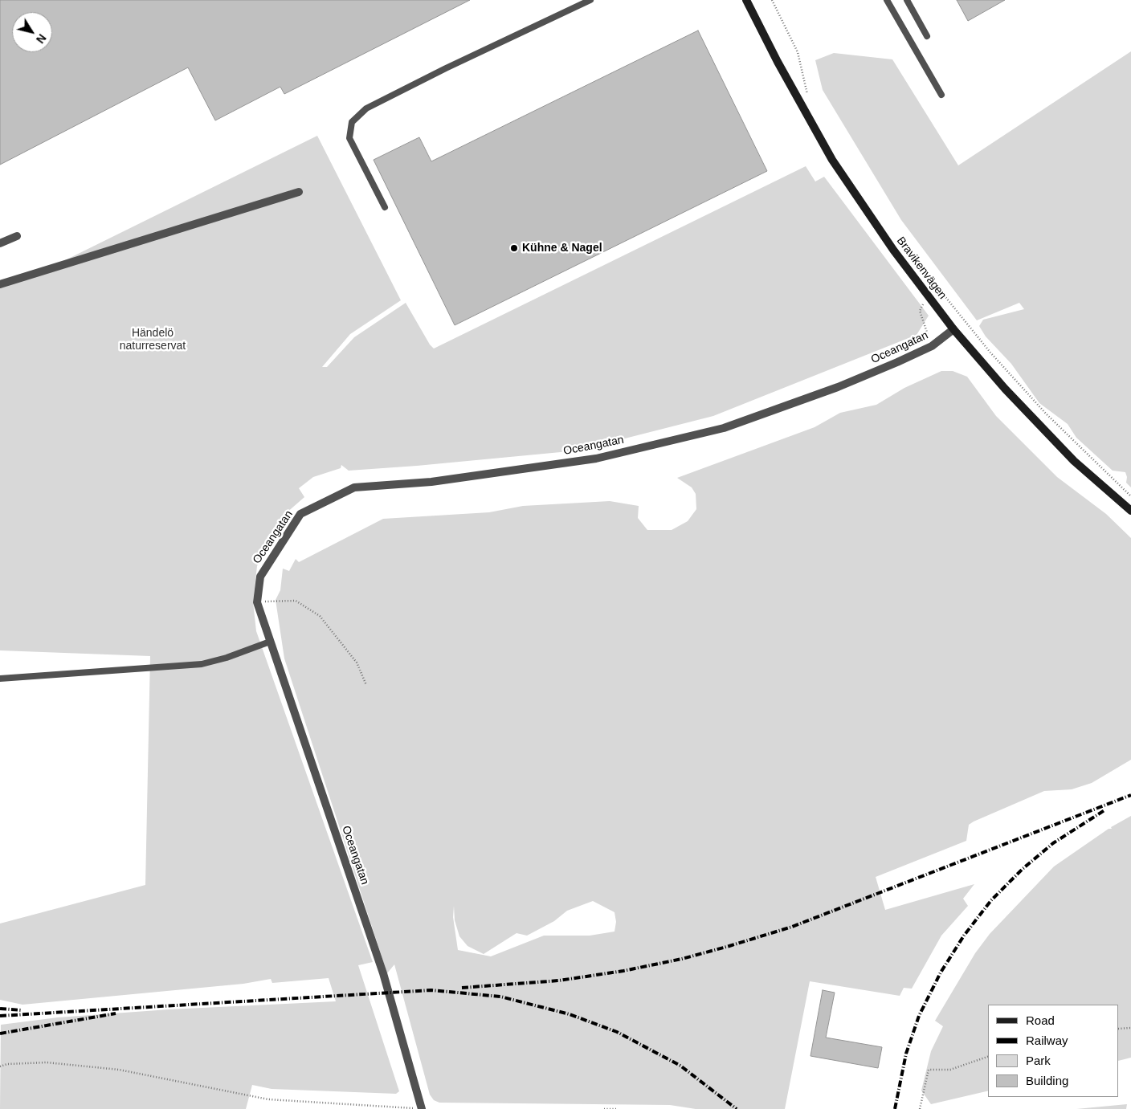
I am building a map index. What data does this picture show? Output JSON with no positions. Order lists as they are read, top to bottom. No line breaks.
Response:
{"streets":{"street":["Bravikenvägen","Oceangatan"]},"crossings":[["Bravikenvägen","Oceangatan"]],"parks":["Händelö naturreservat"],"places":["Kühne & Nagel"],"legend":["Road","Railway","Park","Building"],"north":"bottom right"}
